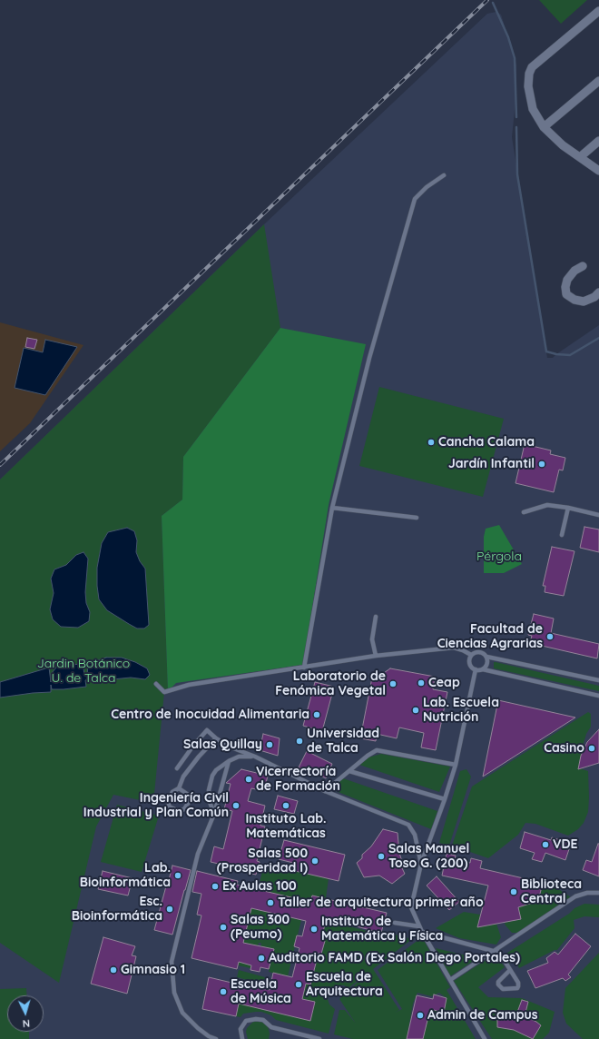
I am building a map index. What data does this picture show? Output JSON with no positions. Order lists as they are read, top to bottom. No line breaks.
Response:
{"parks":["Pérgola","Jardin Botánico U. de Talca"],"places":["Cancha Calama","Jardín Infantil","Facultad de Ciencias Agrarias","Ceap","Laboratorio de Fenómica Vegetal","Lab. Escuela Nutrición","Centro de Inocuidad Alimentaria","Universidad de Talca","Salas Quillay","Casino","Vicerrectoría de Formación","Ingeniería Civil Industrial y Plan Común","Instituto Lab. Matemáticas","VDE","Salas Manuel Toso G. (200)","Salas 500 (Prosperidad I)","Lab. Bioinformática","Ex Aulas 100","Biblioteca Central","Taller de arquitectura primer año","Esc. Bioinformática","Salas 300 (Peumo)","Instituto de Matemática y Física","Auditorio FAMD (Ex Salón Diego Portales)","Gimnasio 1","Escuela de Arquitectura","Escuela de Música","Admin de Campus"],"north":"bottom"}
